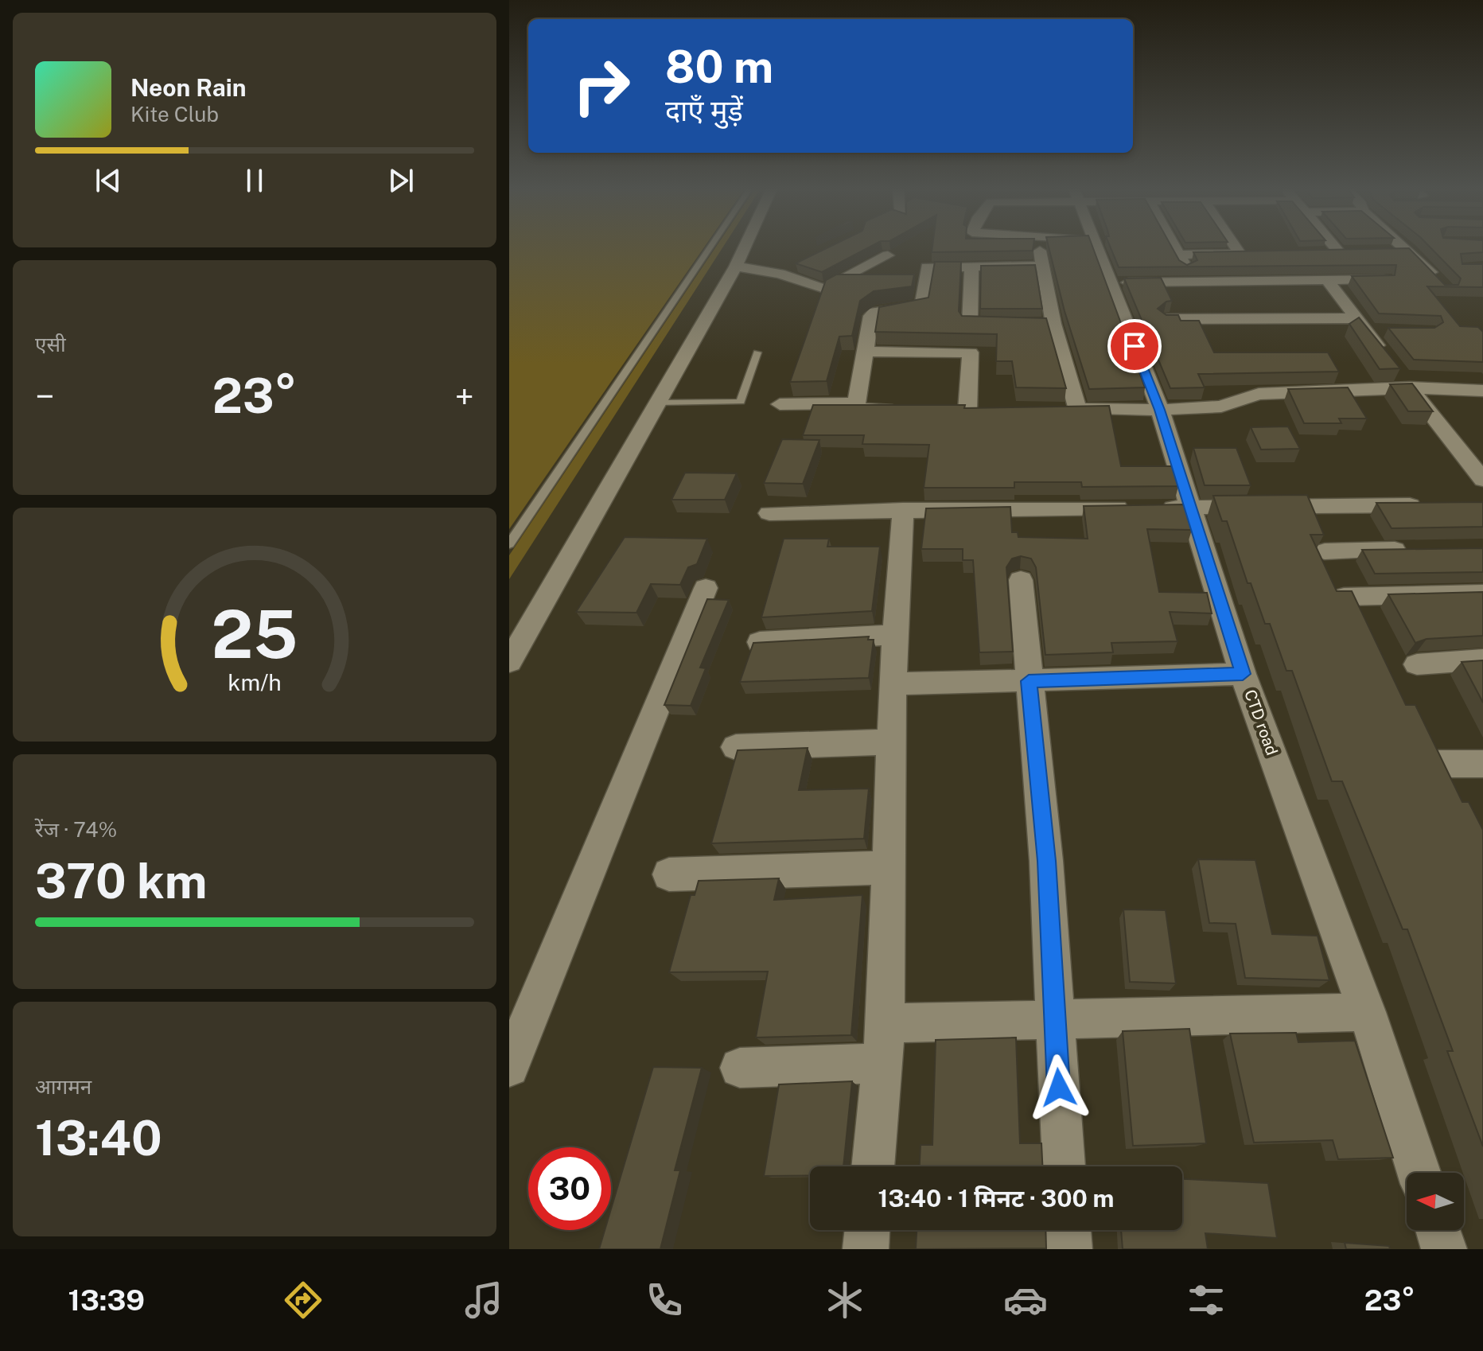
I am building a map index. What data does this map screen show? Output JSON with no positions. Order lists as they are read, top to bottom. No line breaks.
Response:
{"streets":{"street":["CTD road"]},"north":"left","page":{"turn":["80 m","दाएँ मुड़ें"],"song":["Neon Rain","Kite Club"],"tile":["एसी",["रेंज · 74%","370 km"],["आगमन","13:40"]],"heat":["−","23°","+"],"limit":"30","trip":"13:40 · 1 मिनट · 300 m","tabs":["13:39","23°"],"gauge":["25","km/h"]}}
